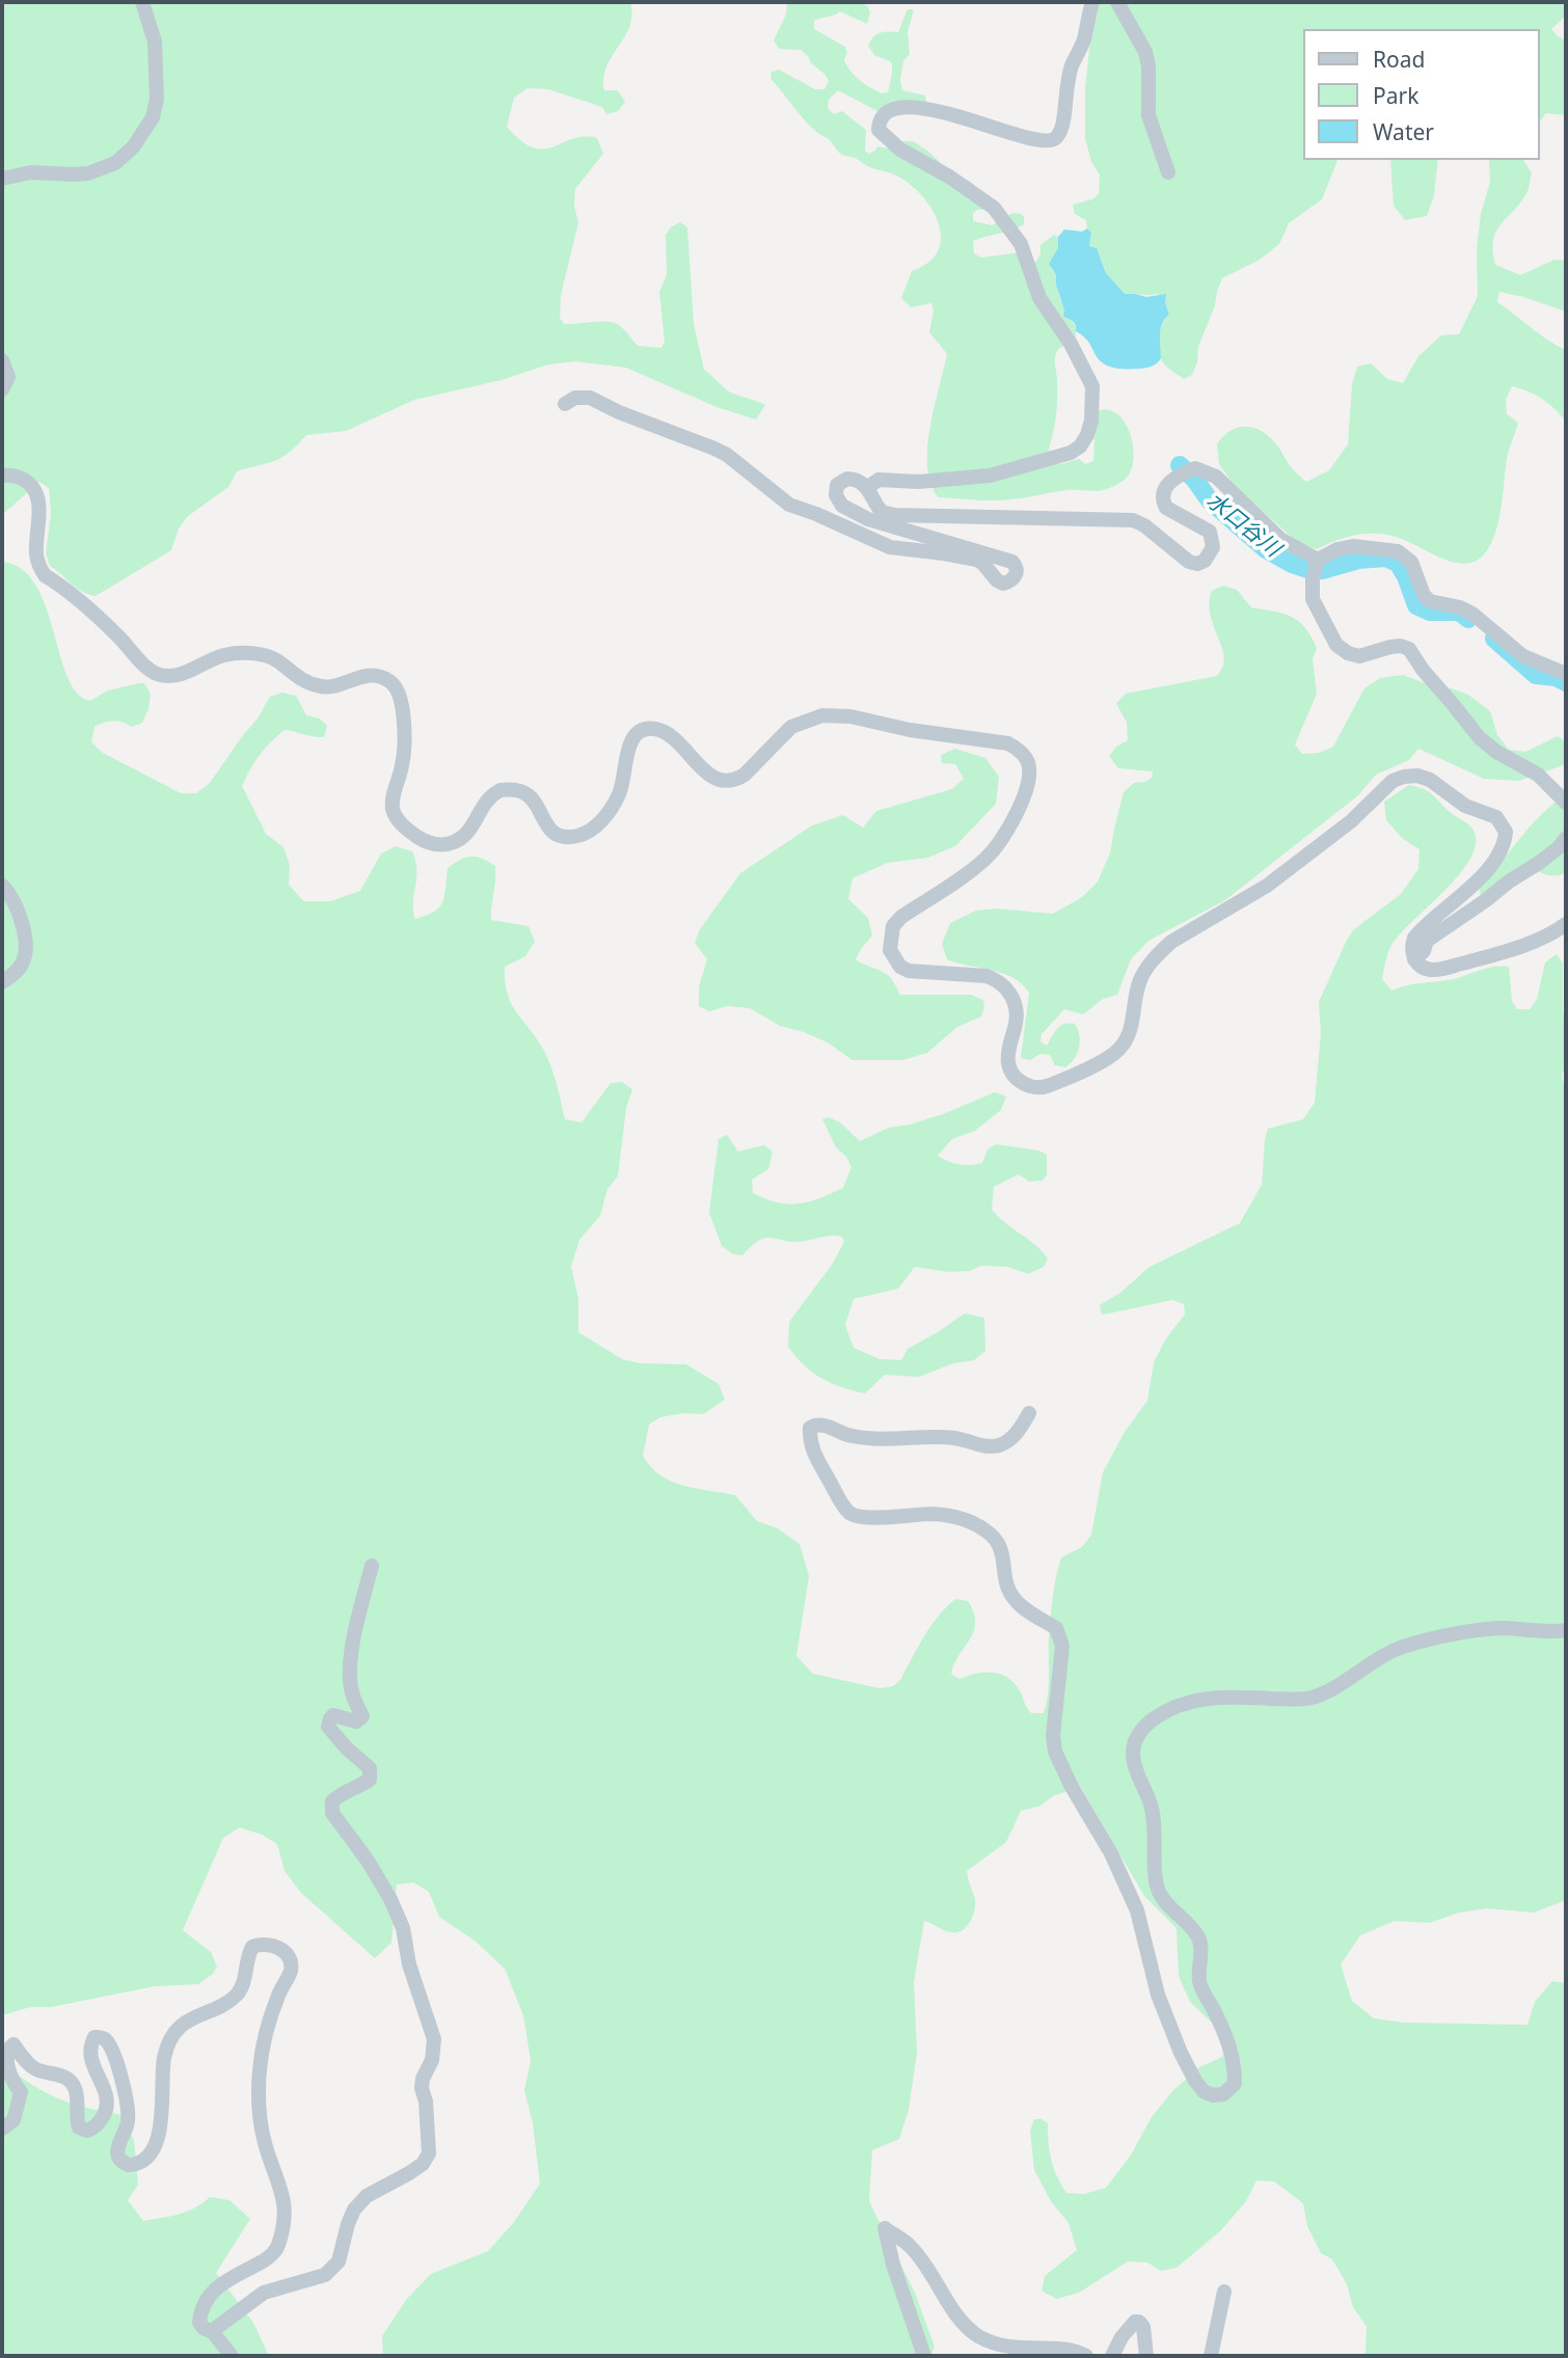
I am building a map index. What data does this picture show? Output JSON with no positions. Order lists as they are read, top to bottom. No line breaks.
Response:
{"water":["水口谷川"],"legend":["Road","Park","Water"]}
